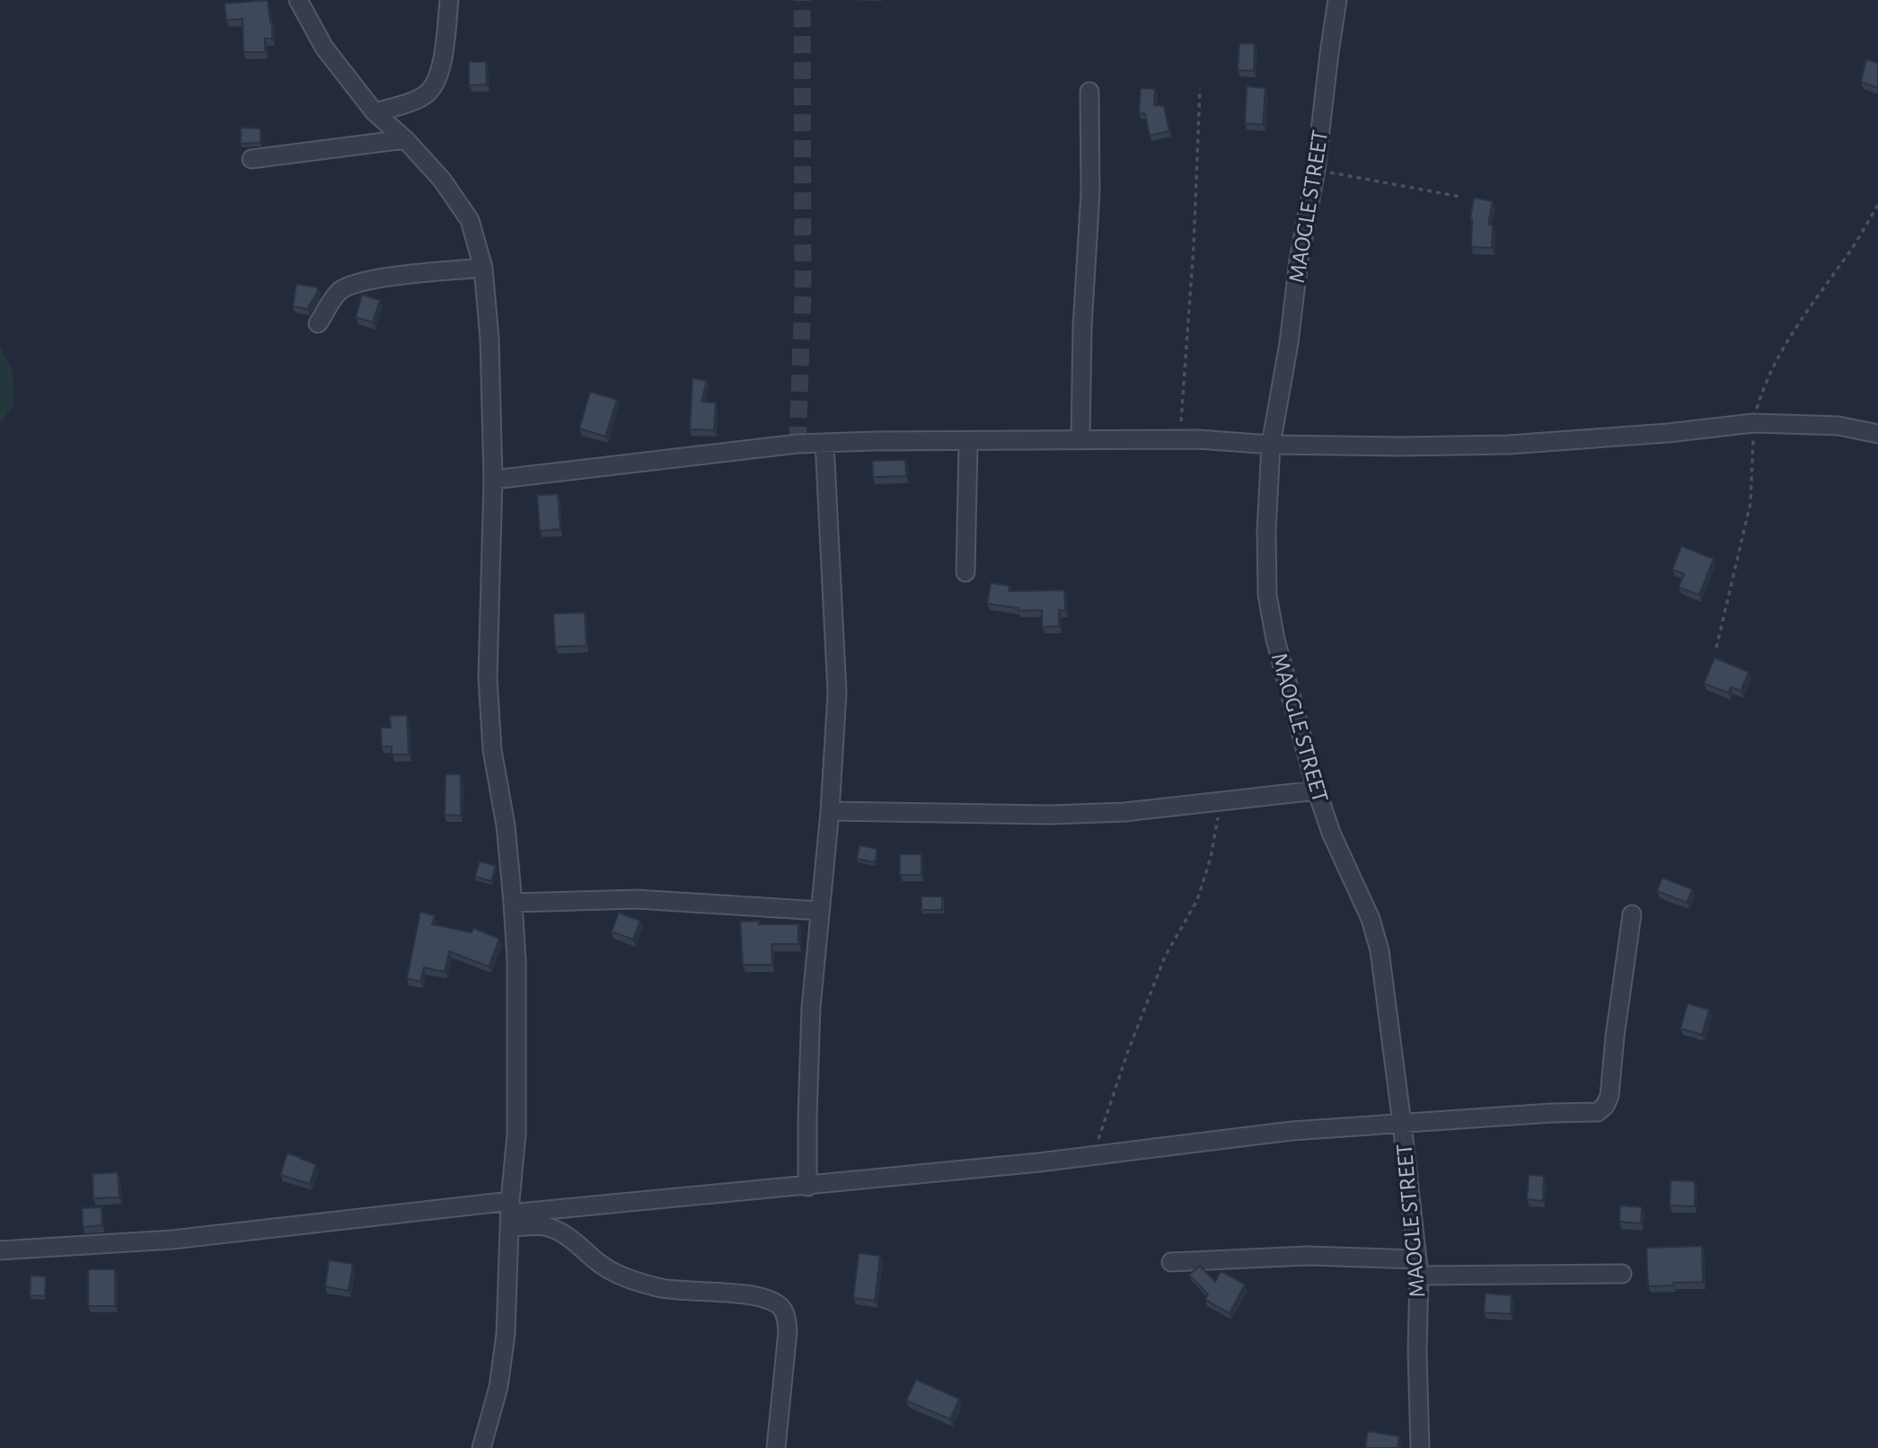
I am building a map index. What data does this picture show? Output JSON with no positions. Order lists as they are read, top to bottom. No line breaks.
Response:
{"streets":{"street":["MAOGLE STREET"]}}
